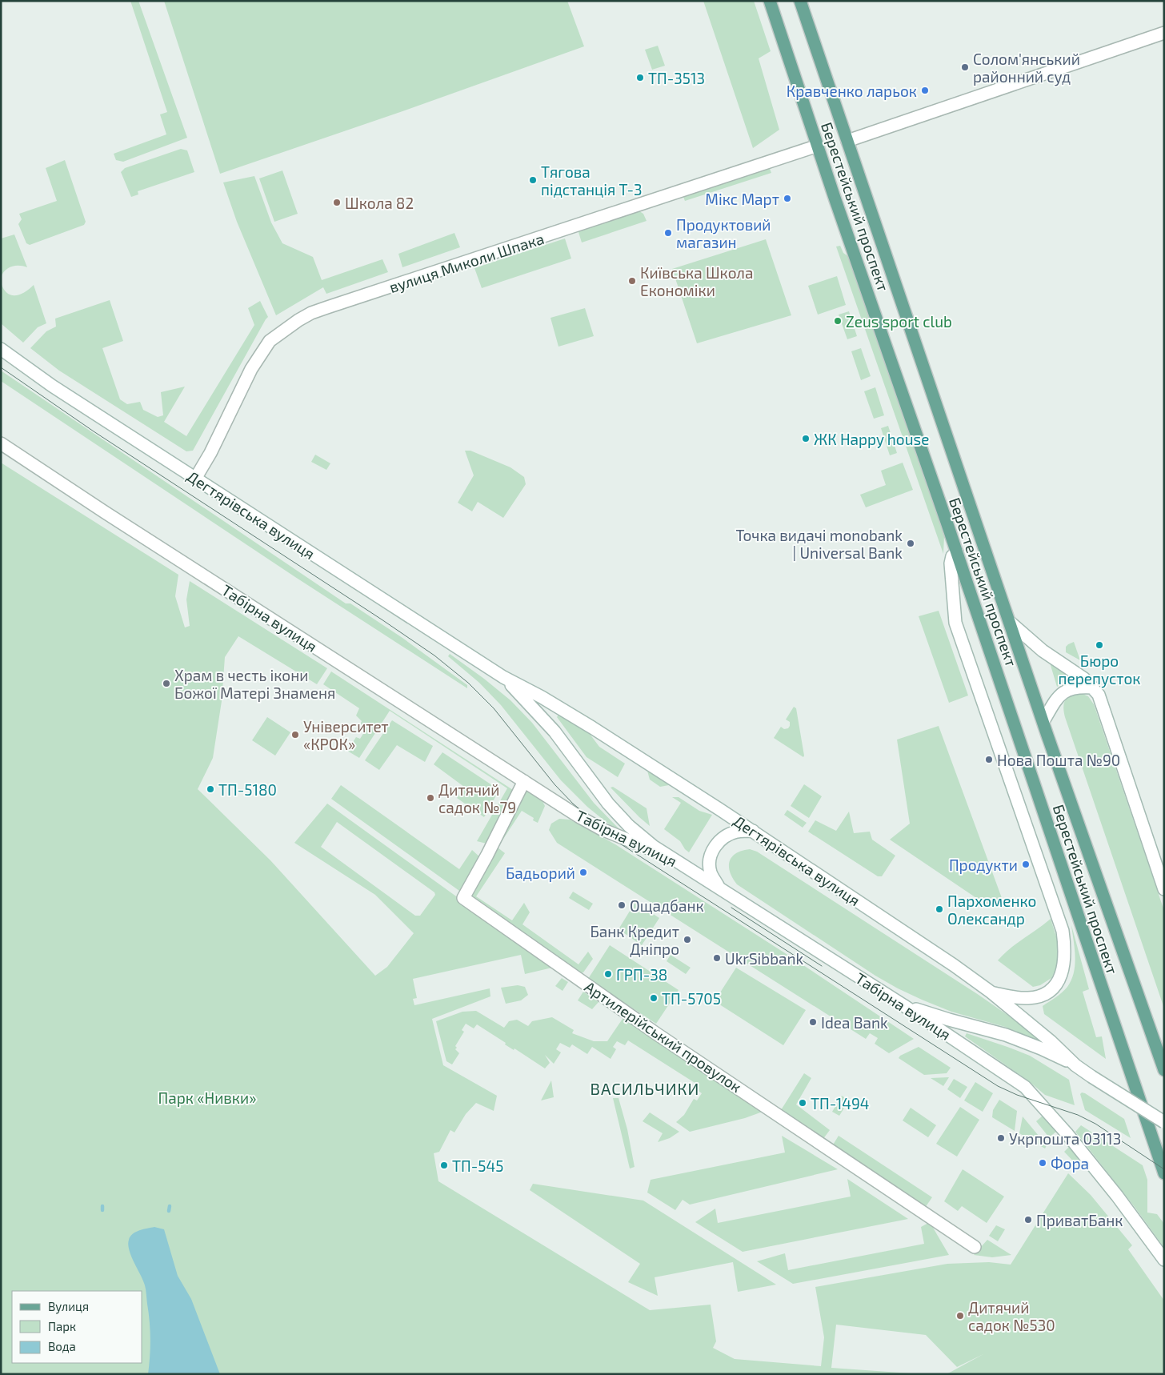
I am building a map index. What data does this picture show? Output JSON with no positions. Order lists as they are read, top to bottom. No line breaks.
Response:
{"streets":{"main road":["Берестейський проспект","вулиця Миколи Шпака","Дегтярівська вулиця","Табірна вулиця","Артилерійський провулок"]},"crossings":[["Берестейський проспект","вулиця Миколи Шпака"],["вулиця Миколи Шпака","Дегтярівська вулиця"],["Дегтярівська вулиця","Табірна вулиця"],["Табірна вулиця","Артилерійський провулок"]],"districts":["ВАСИЛЬЧИКИ"],"parks":["Парк «Нивки»"],"places":["Солом'янський районний суд","ТП-3513","Кравченко ларьок","Тягова підстанція Т-3","Мікс Март","Школа 82","Продуктовий магазин","Київська Школа Економіки","Zeus sport club","ЖК Happy house","Точка видачі monobank | Universal Bank","Бюро перепусток","Храм в честь ікони Божої Матері Знаменя","Університет «КРОК»","Нова Пошта №90","ТП-5180","Дитячий садок №79","Продукти","Бадьорий","Ощадбанк","Пархоменко Олександр","Банк Кредит Дніпро","UkrSibbank","ГРП-38","ТП-5705","Idea Bank","ТП-1494","Укрпошта 03113","Фора","ТП-545","ПриватБанк","Дитячий садок №530"],"legend":["Вулиця","Парк","Вода"]}
